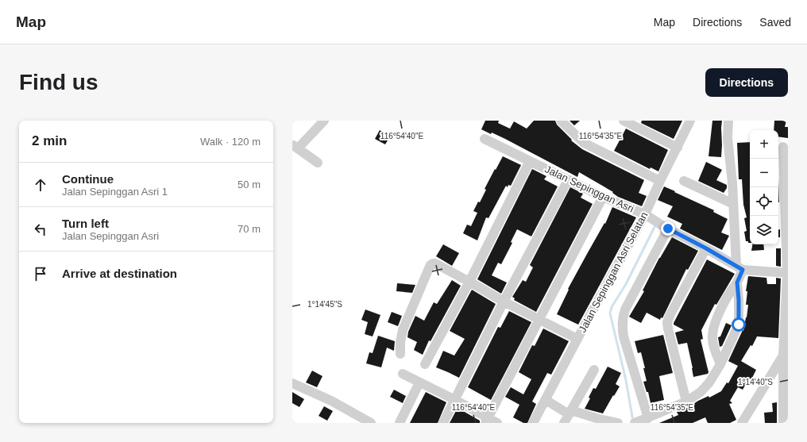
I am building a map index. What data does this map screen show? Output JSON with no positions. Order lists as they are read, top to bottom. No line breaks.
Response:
{"streets":{"street":["Jalan Sepinggan Asri","Jalan Sepinggan Asri Selatan"]},"crossings":[["Jalan Sepinggan Asri","Jalan Sepinggan Asri Selatan"]],"page":{"header":"Map","nav":["Map","Directions","Saved"],"buttons":"Directions","title":"Find us","heading":["2 min","Walk · 120 m"],"map_buttons":["+","−"],"list":[["Continue","Jalan Sepinggan Asri 1","50 m"],["Turn left","Jalan Sepinggan Asri","70 m"],"Arrive at destination"]},"coordinates":["116°54'40\"E","116°54'35\"E","1°14'45\"S","1°14'40\"S"]}
